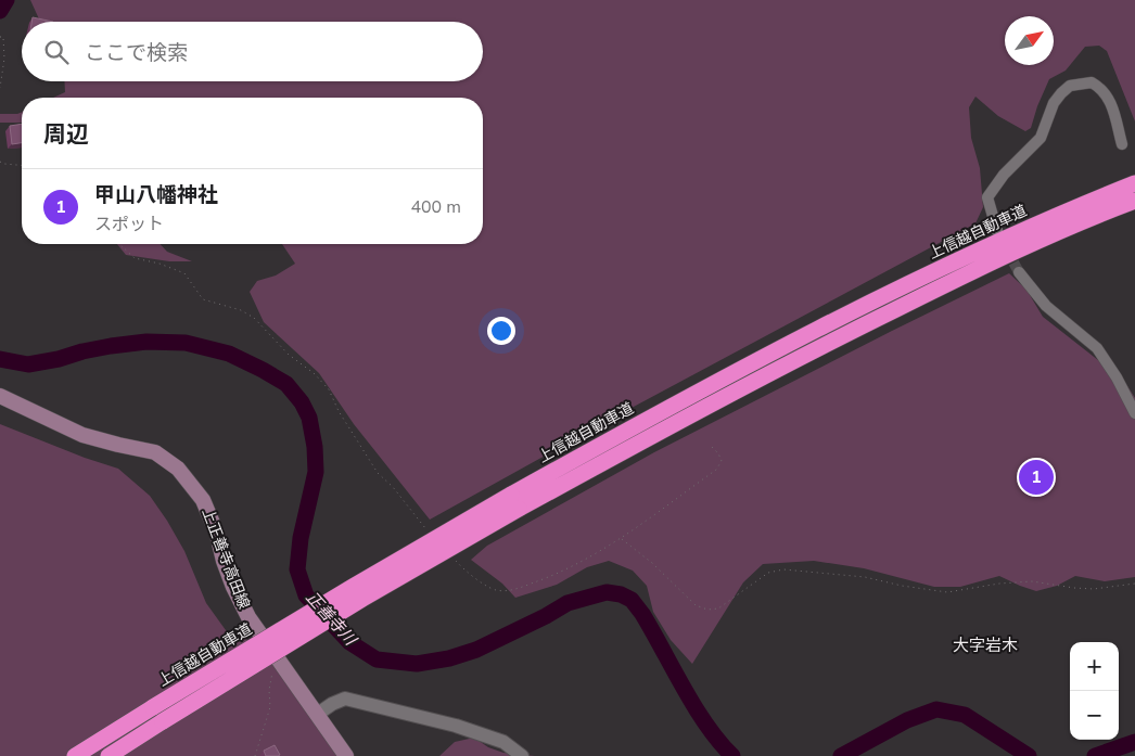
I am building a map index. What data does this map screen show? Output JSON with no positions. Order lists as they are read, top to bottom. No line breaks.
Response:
{"streets":{"highway":["上信越自動車道"],"main road":["上正善寺高田線"]},"districts":["大字岩木"],"water":["正善寺川"],"north":"top right","page":{"search":"ここで検索","heading":"周辺","list":[{"mark":"1","name":"甲山八幡神社","note":"スポット","value":"400 m"}],"pins":"1","map_buttons":["+","−"]}}
